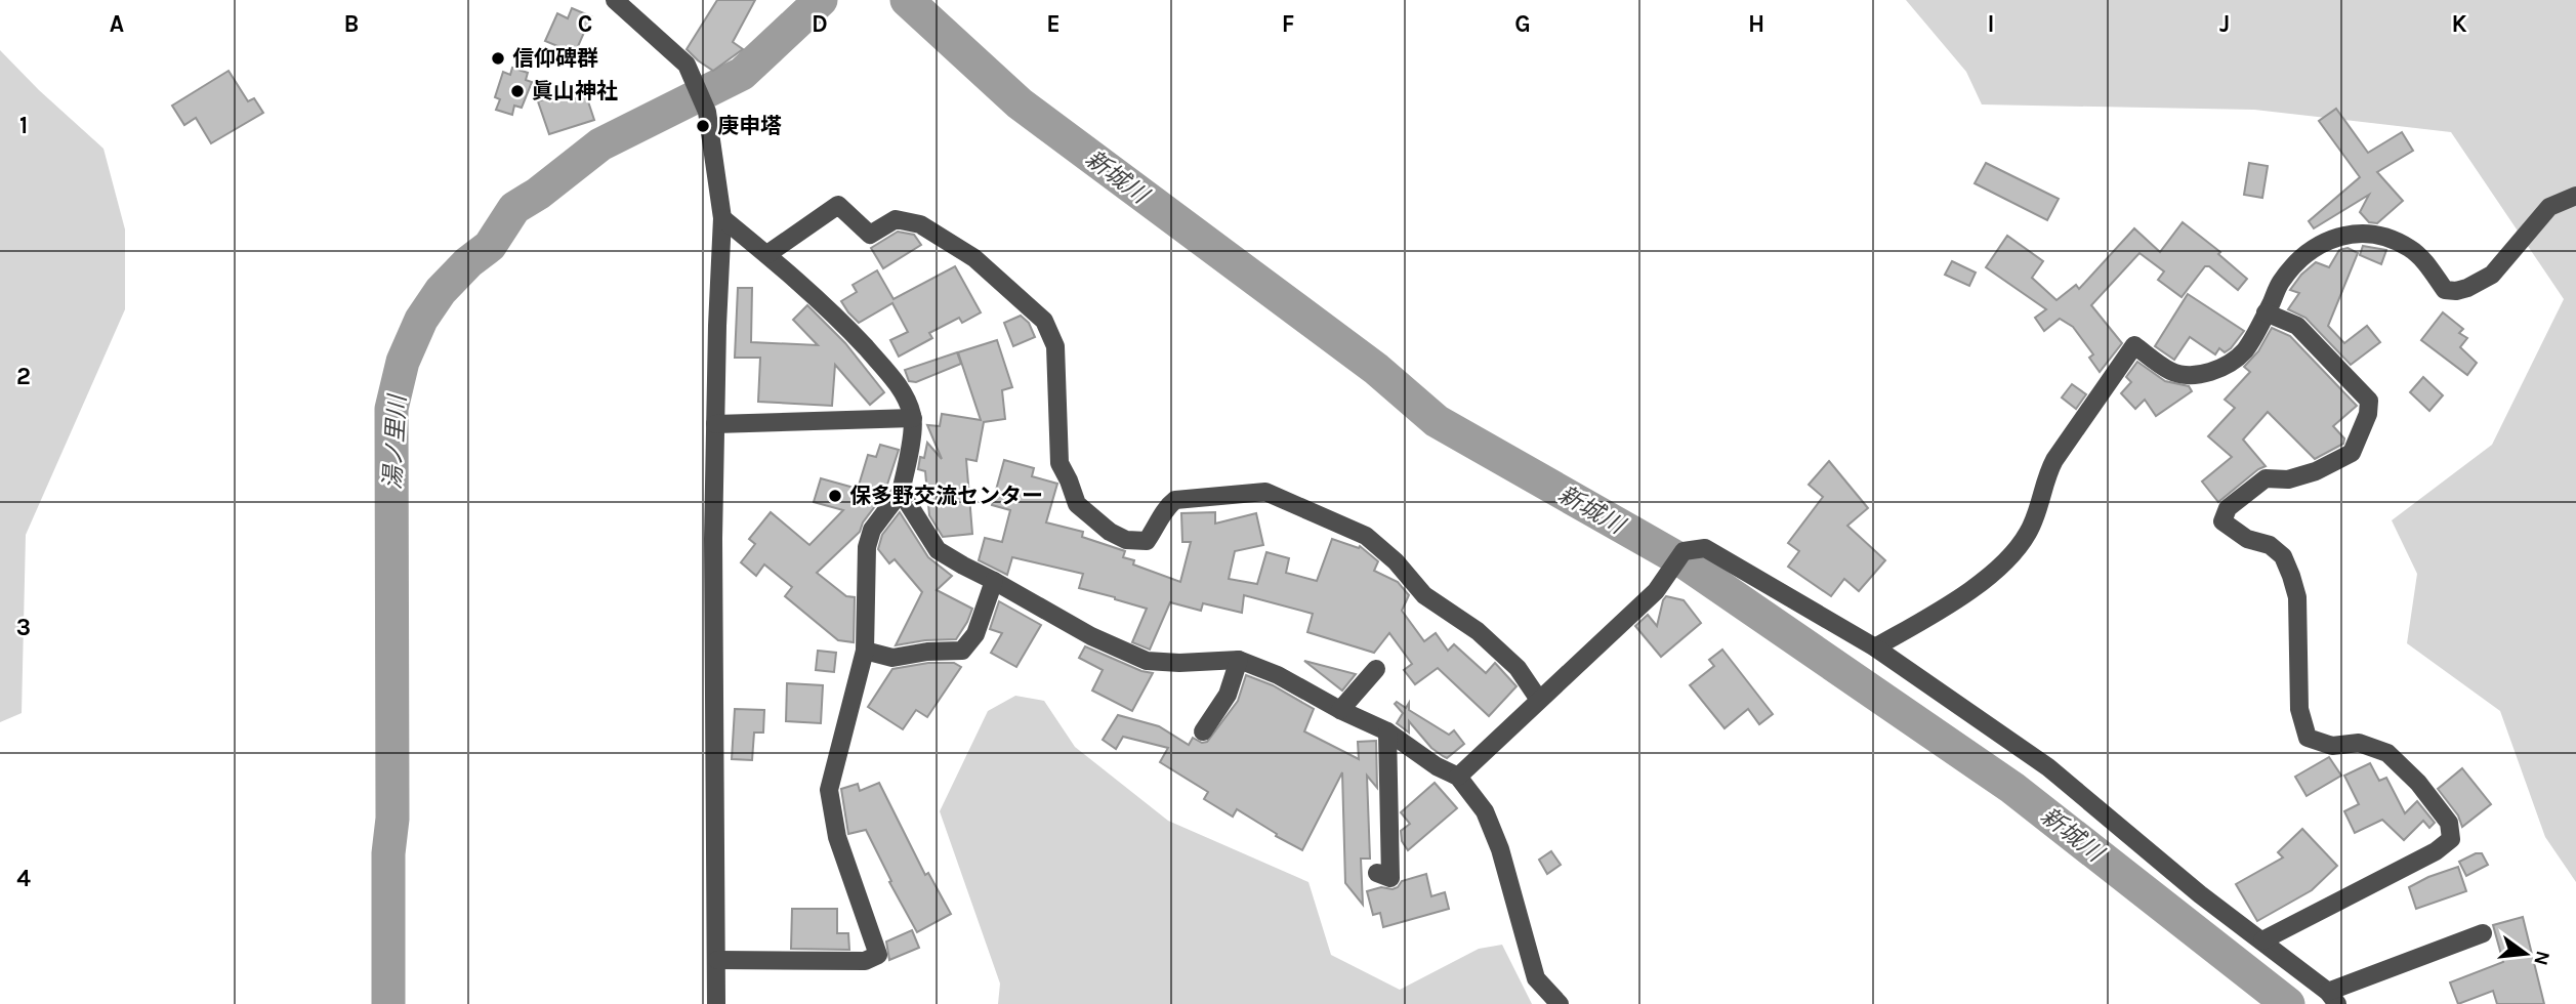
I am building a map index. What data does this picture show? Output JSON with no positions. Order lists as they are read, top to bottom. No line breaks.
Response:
{"water":["新城川","湯ノ里川"],"places":["信仰碑群","眞山神社","庚申塔","保多野交流センター"],"north":"right","grid":{"columns":["A","B","C","D","E","F","G","H","I","J","K"],"rows":["1","2","3","4"]}}
